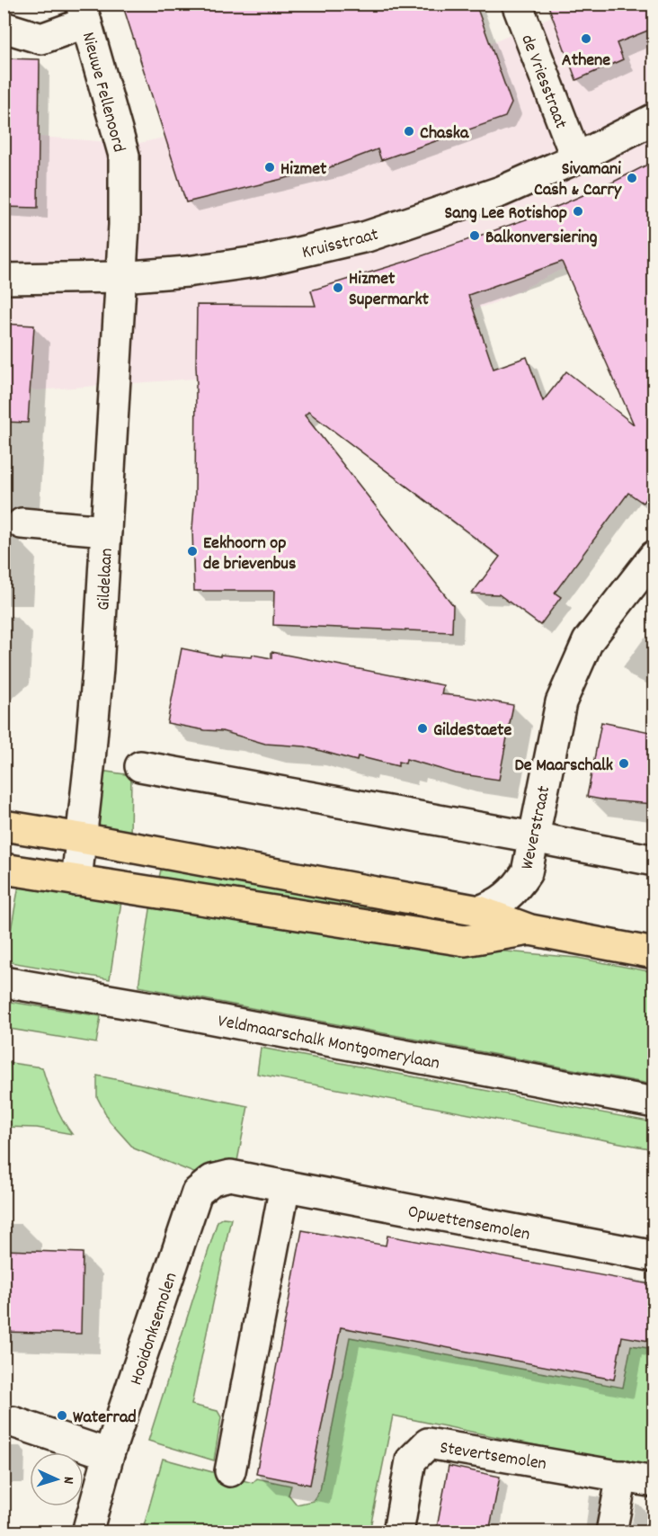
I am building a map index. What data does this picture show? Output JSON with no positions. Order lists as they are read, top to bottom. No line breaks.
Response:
{"streets":{"street":["de Vriesstraat","Nieuwe Fellenoord","Kruisstraat","Gildelaan","Weverstraat","Veldmaarschalk Montgomerylaan","Opwettensemolen","Hooidonksemolen","Stevertsemolen"]},"crossings":[["de Vriesstraat","Kruisstraat"],["Nieuwe Fellenoord","Kruisstraat"],["Nieuwe Fellenoord","Gildelaan"],["Kruisstraat","Gildelaan"],["Opwettensemolen","Hooidonksemolen"]],"places":["Athene","Chaska","Hizmet","Sivamani Cash & Carry","Sang Lee Rotishop","Balkonversiering","Hizmet Supermarkt","Eekhoorn op de brievenbus","GildeStaete","De Maarschalk","Waterrad"],"north":"right"}
